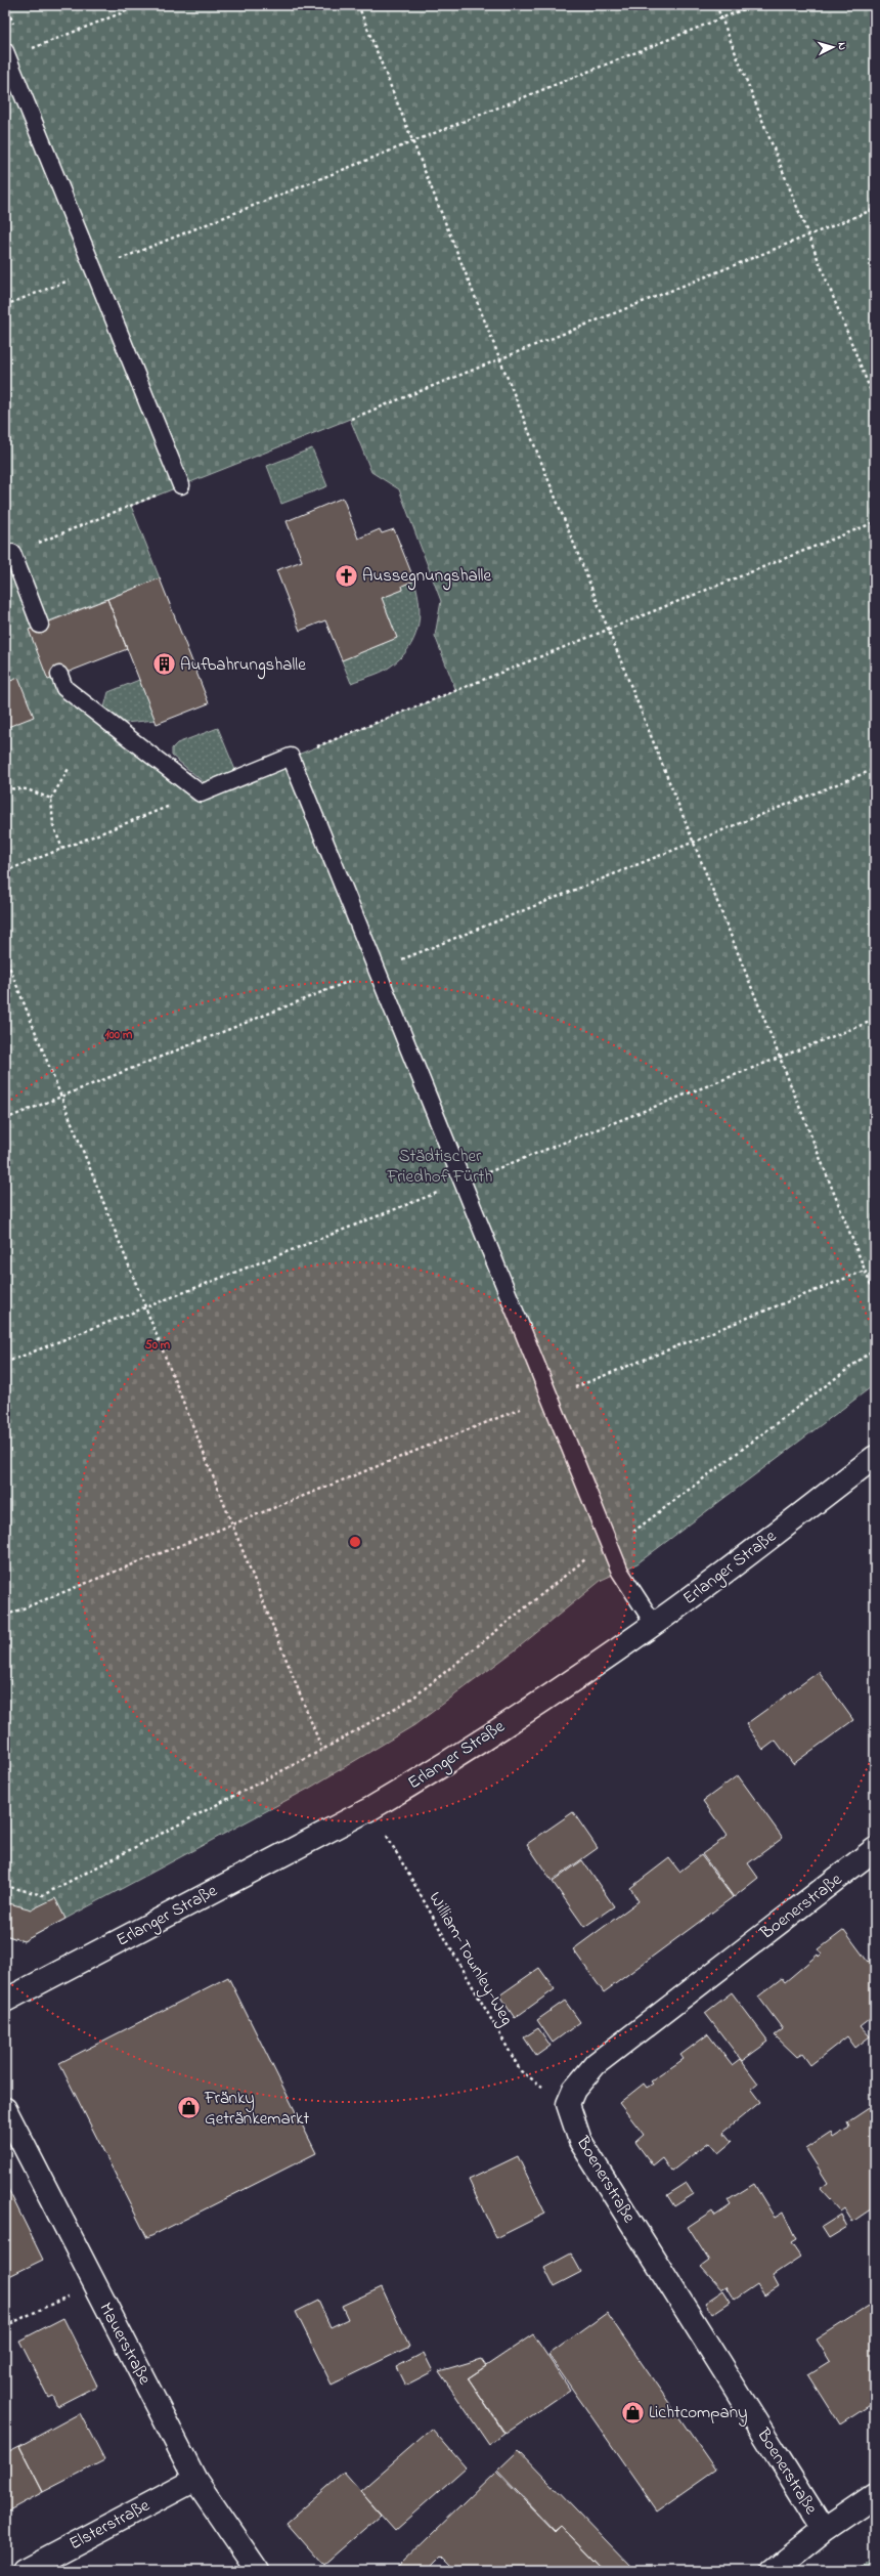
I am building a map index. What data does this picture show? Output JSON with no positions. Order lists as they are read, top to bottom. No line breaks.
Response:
{"streets":{"street":["Erlanger Straße","Boenerstraße","Mauerstraße","Elsterstraße"],"path":["William-Townley-Weg"]},"crossings":[["Erlanger Straße","William-Townley-Weg"],["Boenerstraße","William-Townley-Weg"],["Mauerstraße","Elsterstraße"]],"parks":["Städtischer Friedhof Fürth"],"places":{"church":["Aussegnungshalle"],"building":["Aufbahrungshalle"],"shop":["Fränky Getränkemarkt","Lichtcompany"]},"north":"right","rings":["100 m","50 m"]}
